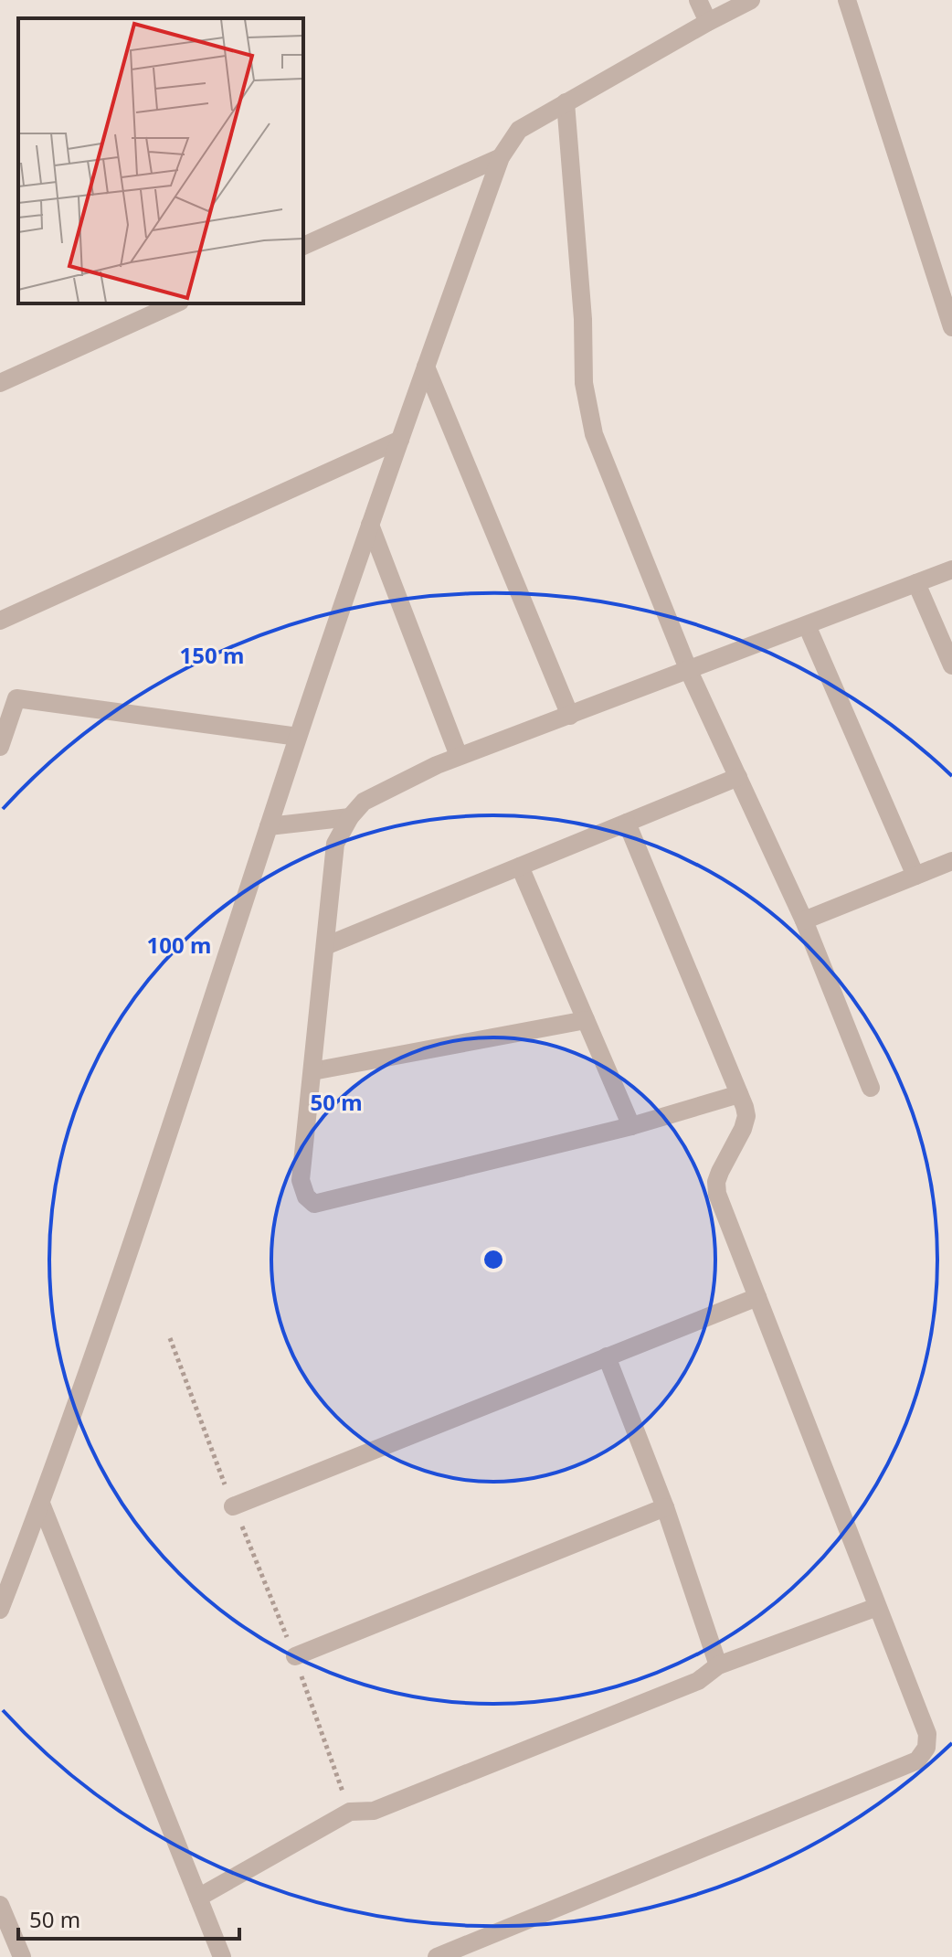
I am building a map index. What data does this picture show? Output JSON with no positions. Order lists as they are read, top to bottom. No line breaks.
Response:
{"scale_bar":"50 m","rings":["150 m","100 m","50 m"]}
